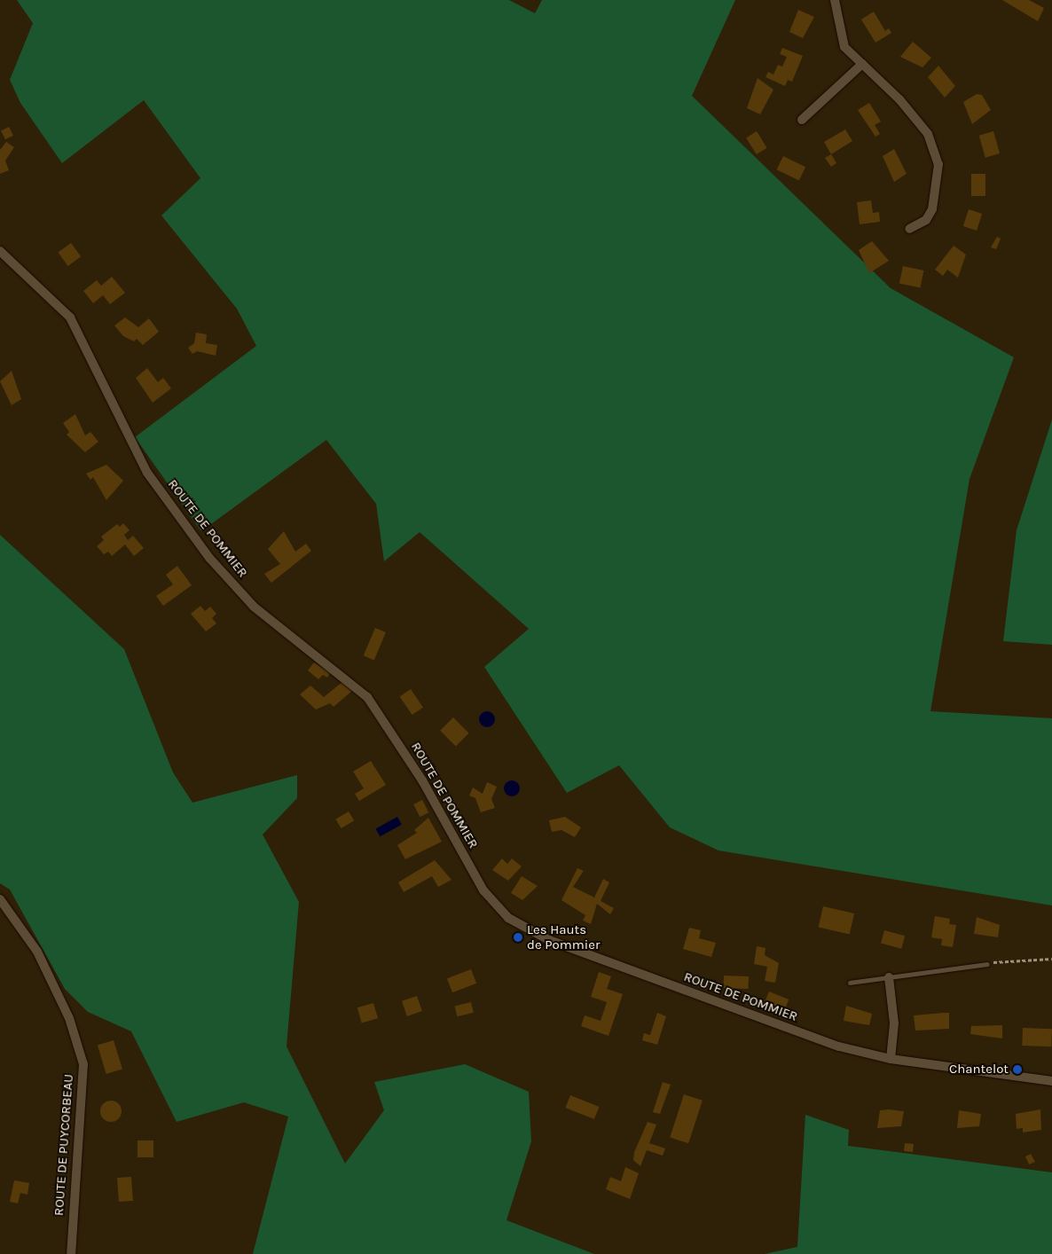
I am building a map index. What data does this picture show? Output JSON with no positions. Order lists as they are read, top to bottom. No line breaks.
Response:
{"streets":{"street":["ROUTE DE POMMIER","ROUTE DE PUYCORBEAU"]},"places":["Les Hauts de Pommier","Chantelot"]}
